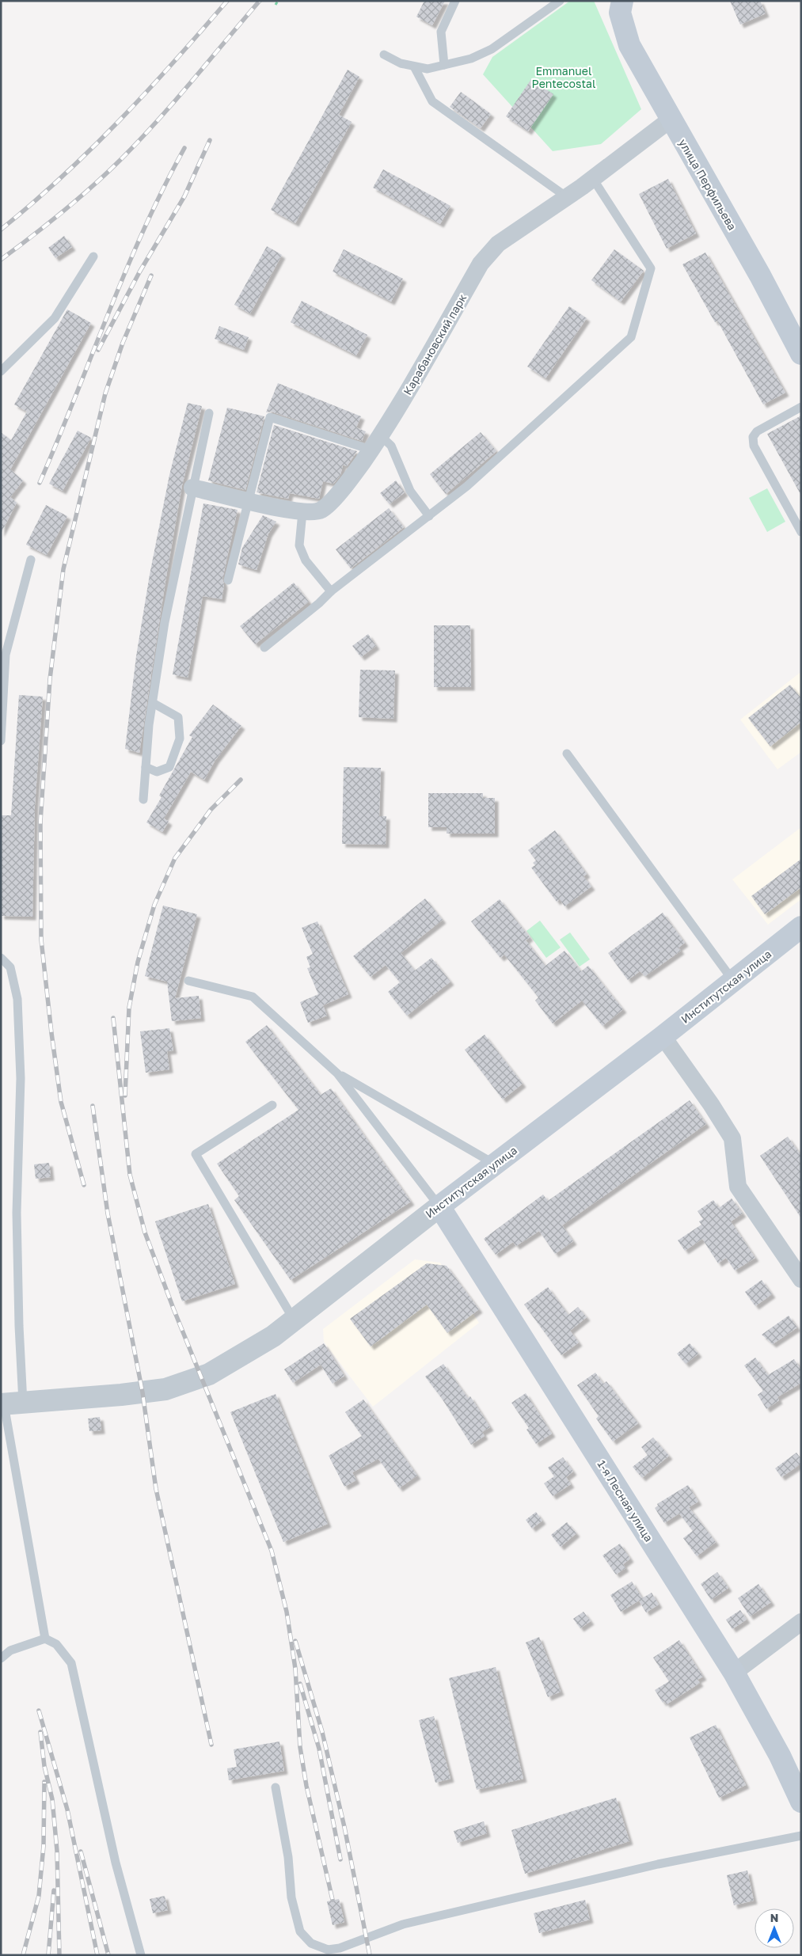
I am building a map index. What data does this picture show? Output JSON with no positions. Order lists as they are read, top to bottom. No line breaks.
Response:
{"streets":{"main road":["улица Перфильева","Институтская улица","1-я Лесная улица"],"street":["Карабановский парк"]},"crossings":[["улица Перфильева","Карабановский парк"],["Институтская улица","1-я Лесная улица"]],"parks":["Emmanuel Pentecostal"],"north":"top"}
